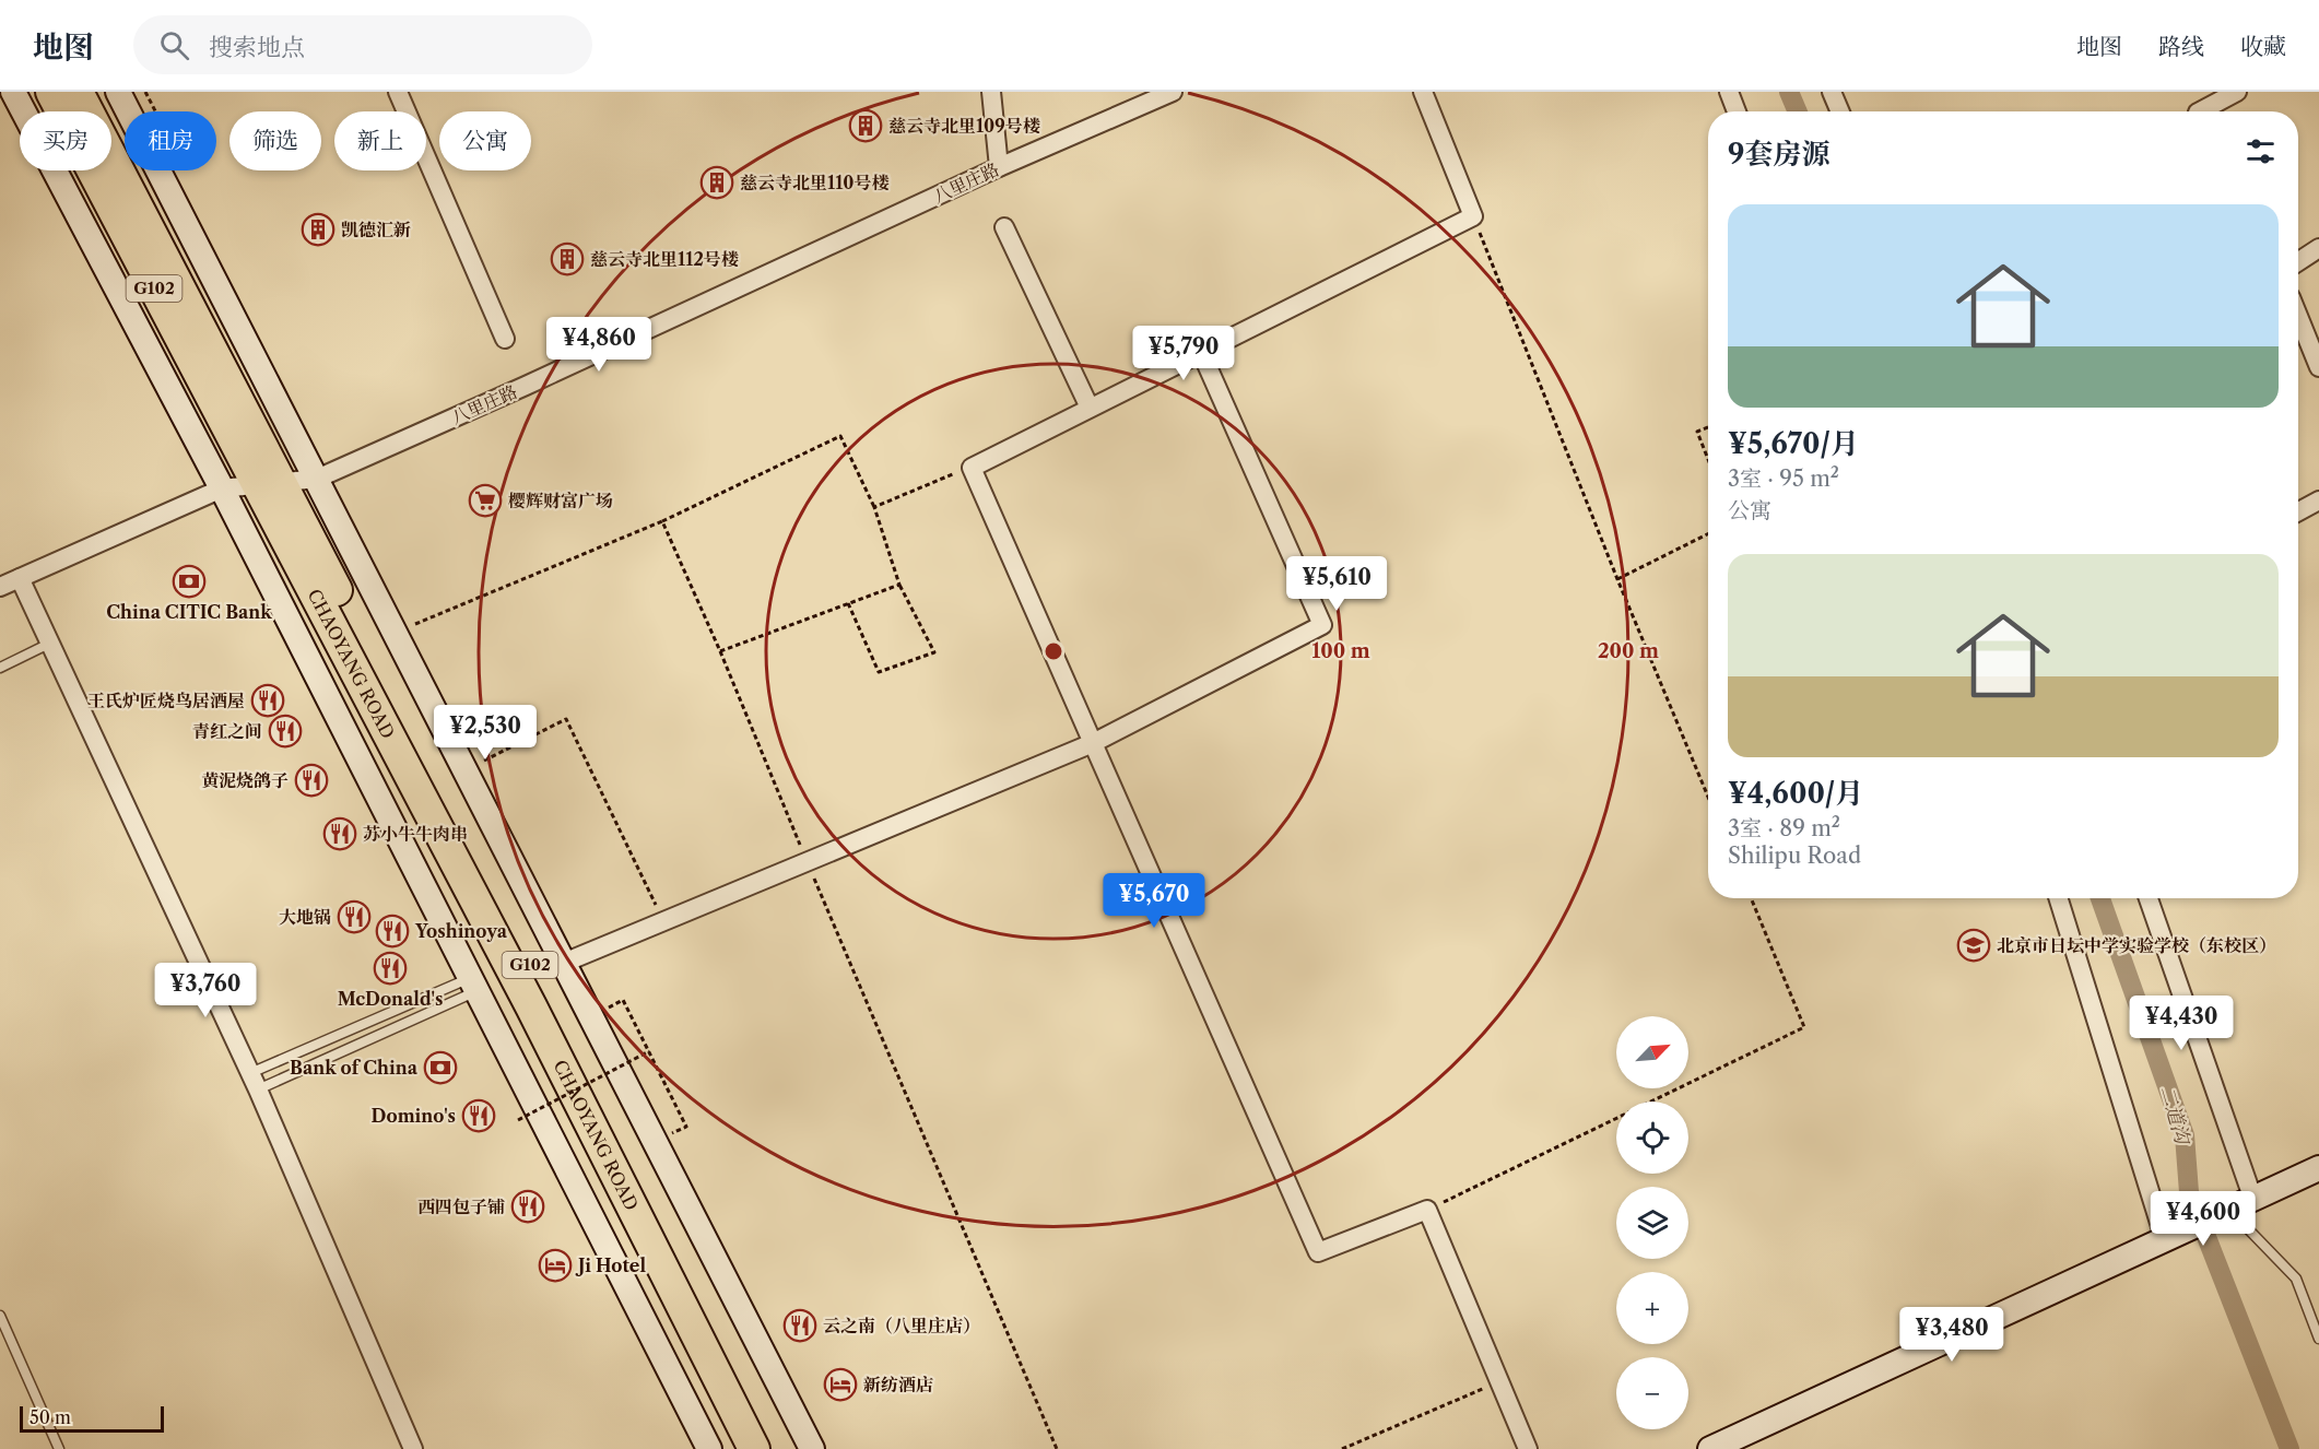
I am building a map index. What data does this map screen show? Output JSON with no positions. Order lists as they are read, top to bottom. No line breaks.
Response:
{"streets":{"highway":["G102","CHAOYANG ROAD"],"street":["八里庄路"]},"crossings":[["八里庄路","CHAOYANG ROAD"]],"water":["二道沟"],"places":{"building":["慈云寺北里109号楼","慈云寺北里110号楼","凯德汇新","慈云寺北里112号楼"],"supermarket":["樱辉财富广场"],"bank":["China CITIC Bank","Bank of China"],"restaurant":["王氏炉匠烧鸟居酒屋","青红之间","黄泥烧鸽子","苏小牛牛肉串","大地锅","Yoshinoya","McDonald's","Domino's","西四包子铺","云之南（八里庄店）"],"school or university":["北京市日坛中学实验学校（东校区）"],"hotel":["Ji Hotel","新纺酒店"]},"scale_bar":"50 m","north":"top right","page":{"header":"地图","search":"搜索地点","nav":["地图","路线","收藏"],"chip":["买房","租房","筛选","新上","公寓"],"heading":"9套房源","list":[{"name":"¥5,670/月","note":"3室 · 95 m² · 公寓"},{"name":"¥4,600/月","note":"3室 · 89 m² · Shilipu Road"}],"price":["¥4,860","¥5,790","¥5,610","¥2,530","¥5,670","¥3,760","¥4,430","¥4,600","¥3,480"],"map_buttons":["+","−"],"scale":"50 m"},"rings":["100 m","200 m"]}
